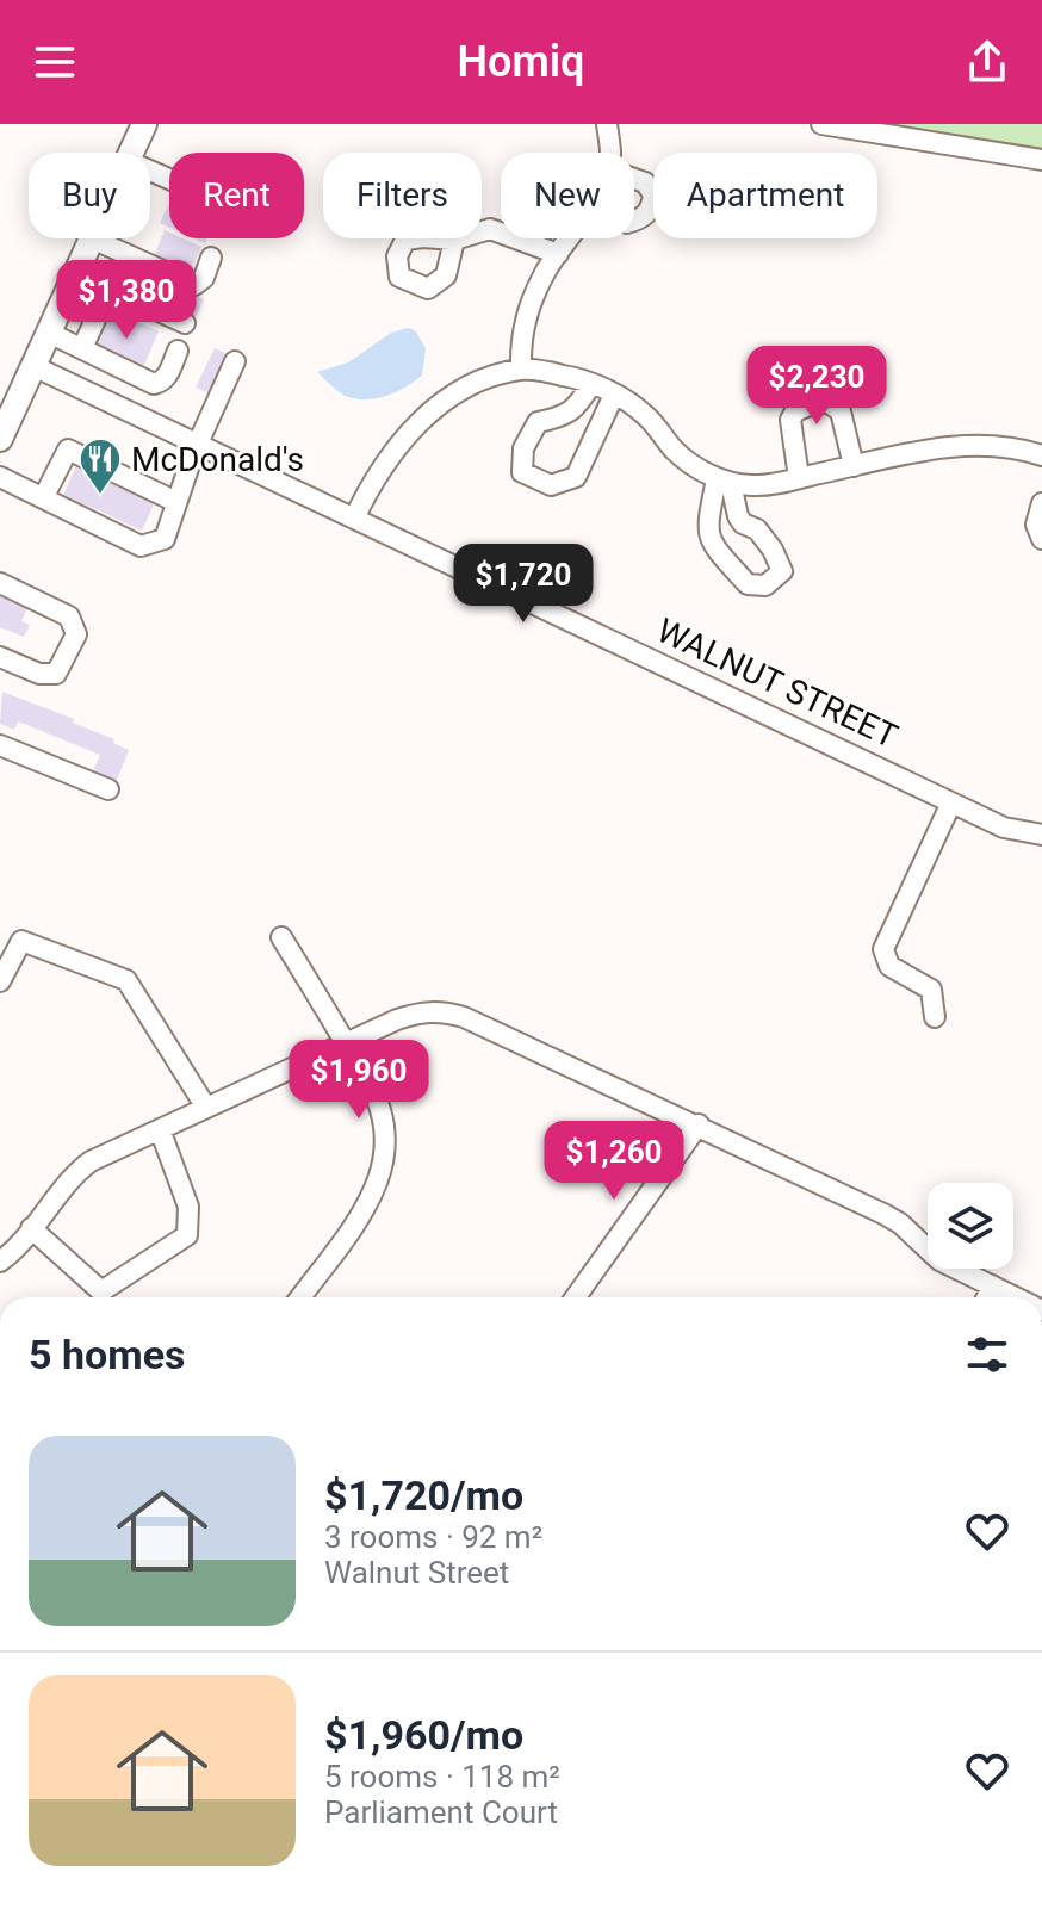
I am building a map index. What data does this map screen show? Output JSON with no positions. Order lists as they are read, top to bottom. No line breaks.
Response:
{"streets":{"street":["WALNUT STREET"]},"places":{"restaurant":["McDonald's"]},"page":{"header":"Homiq","chip":["Buy","Rent","Filters","New","Apartment"],"price":["$1,380","$2,230","$1,720","$1,960","$1,260"],"heading":"5 homes","list":[{"name":"$1,720/mo","note":"3 rooms · 92 m² · Walnut Street"},{"name":"$1,960/mo","note":"5 rooms · 118 m² · Parliament Court"}]}}
